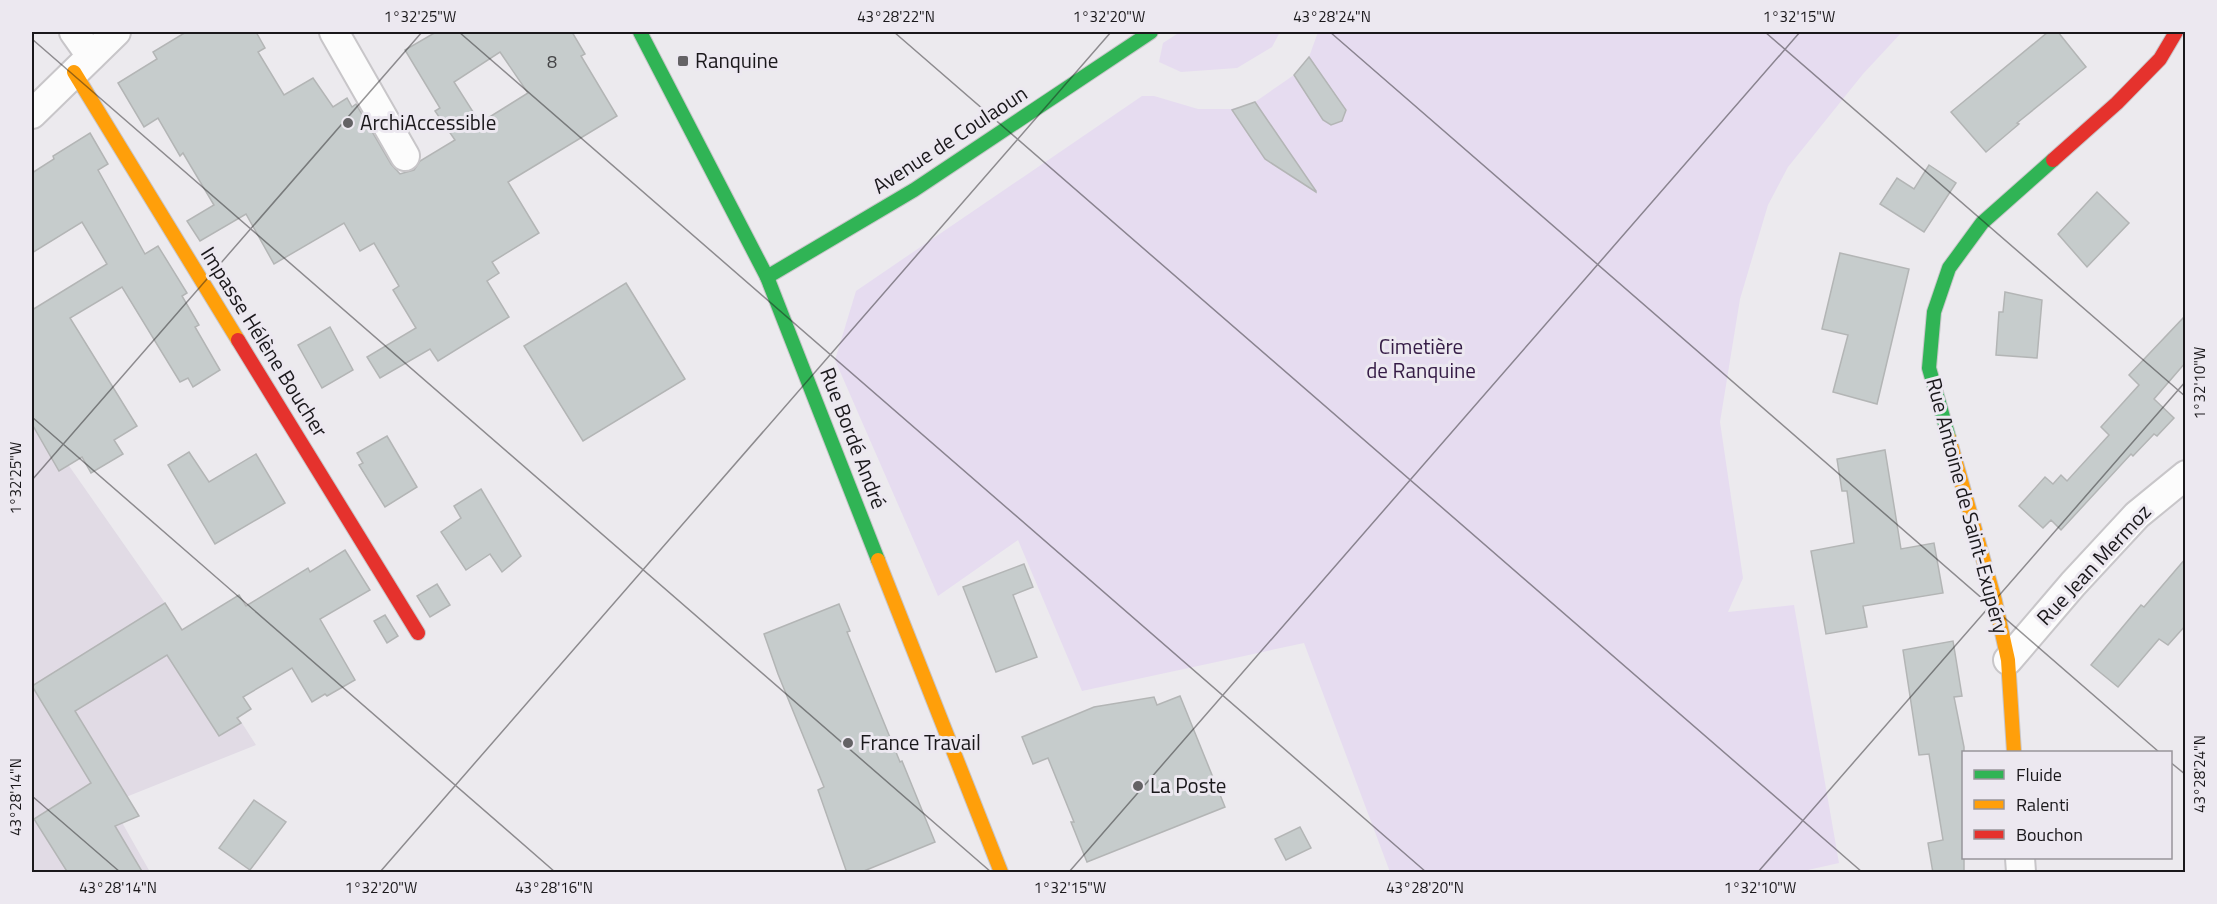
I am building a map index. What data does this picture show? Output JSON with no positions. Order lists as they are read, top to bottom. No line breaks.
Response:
{"streets":{"street":["Avenue de Coulaoun","Impasse Hélène Boucher","Rue Bordé André","Rue Antoine de Saint-Exupéry","Rue Jean Mermoz"]},"crossings":[["Avenue de Coulaoun","Rue Bordé André"],["Rue Antoine de Saint-Exupéry","Rue Jean Mermoz"]],"parks":["Cimetière de Ranquine"],"places":{"transit":["Ranquine"],"other":["ArchiAccessible","France Travail","La Poste"]},"house_numbers":["8"],"legend":["Fluide","Ralenti","Bouchon"],"coordinates":["1°32'25\"W","43°28'22\"N","1°32'20\"W","43°28'24\"N","1°32'15\"W","1°32'10\"W","43°28'14\"N","43°28'16\"N","43°28'20\"N"]}
